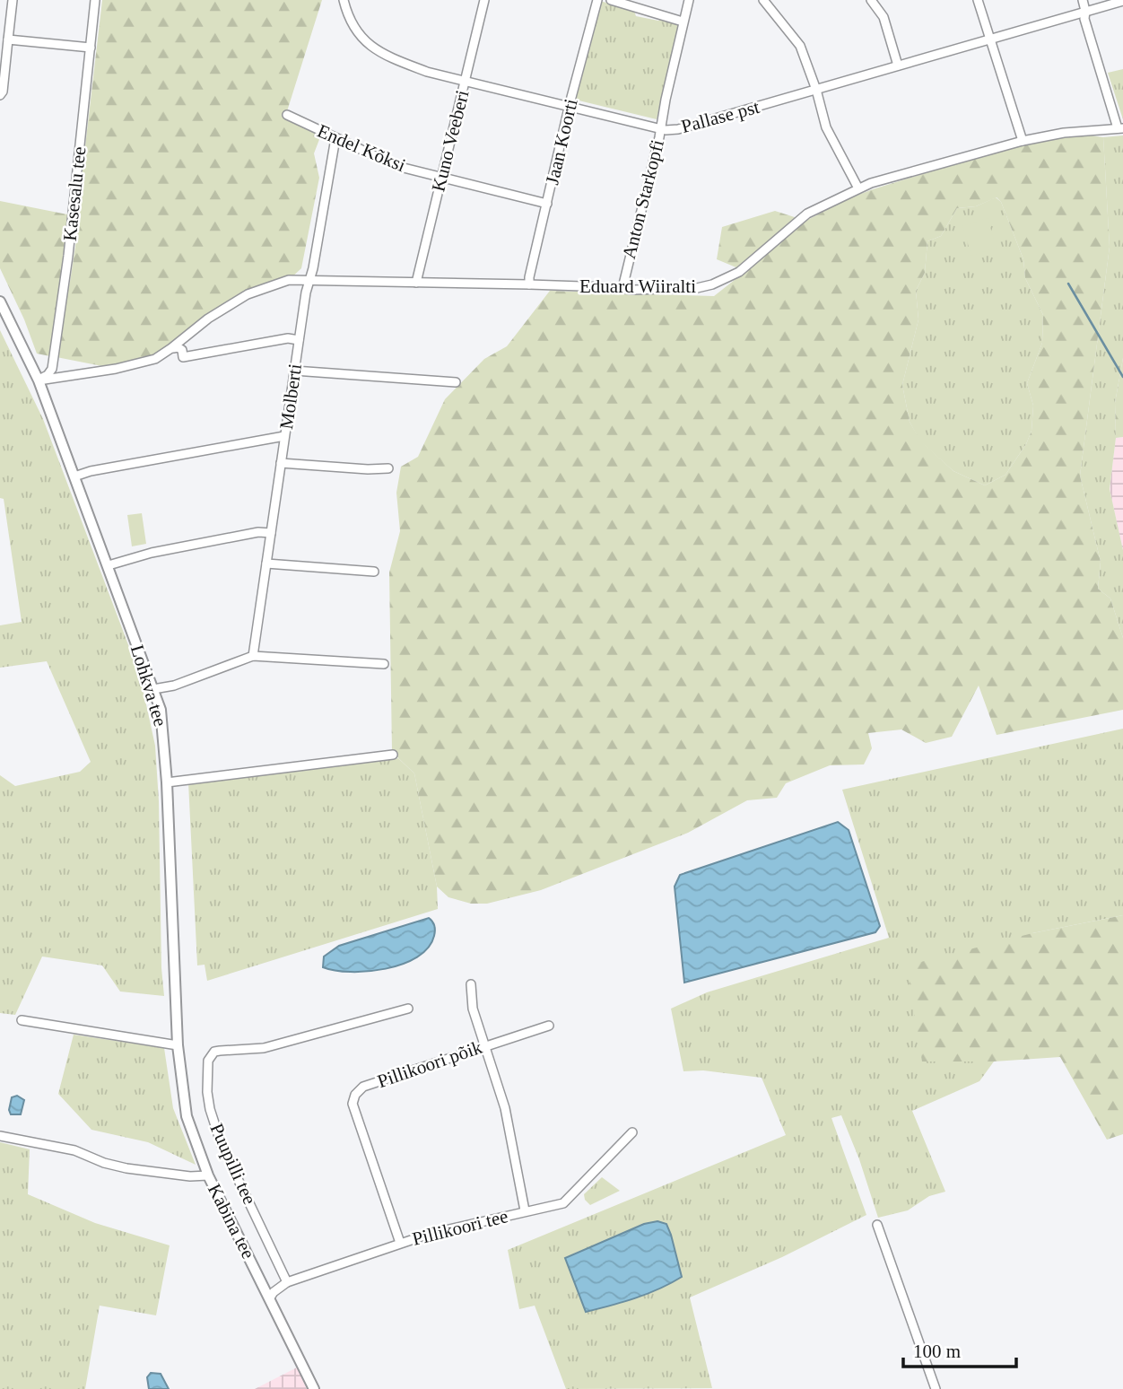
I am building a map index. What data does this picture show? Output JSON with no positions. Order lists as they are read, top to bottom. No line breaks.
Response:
{"streets":{"street":["Pallase pst","Kuno Veeberi","Jaan Koorti","Endel Kõksi","Kasesalu tee","Anton Starkopfi","Eduard Wiiralti","Molberti","Lohkva tee","Pillikoori põik","Puupilli tee","Kabina tee","Pillikoori tee"]},"crossings":[["Pallase pst","Kuno Veeberi"],["Pallase pst","Jaan Koorti"],["Pallase pst","Anton Starkopfi"],["Kuno Veeberi","Endel Kõksi"],["Kuno Veeberi","Eduard Wiiralti"],["Jaan Koorti","Endel Kõksi"],["Jaan Koorti","Eduard Wiiralti"],["Endel Kõksi","Molberti"],["Kasesalu tee","Eduard Wiiralti"],["Kasesalu tee","Lohkva tee"],["Anton Starkopfi","Eduard Wiiralti"],["Eduard Wiiralti","Molberti"],["Eduard Wiiralti","Lohkva tee"],["Lohkva tee","Kabina tee"],["Pillikoori põik","Pillikoori tee"],["Puupilli tee","Pillikoori tee"],["Kabina tee","Pillikoori tee"]],"scale_bar":"100 m"}
